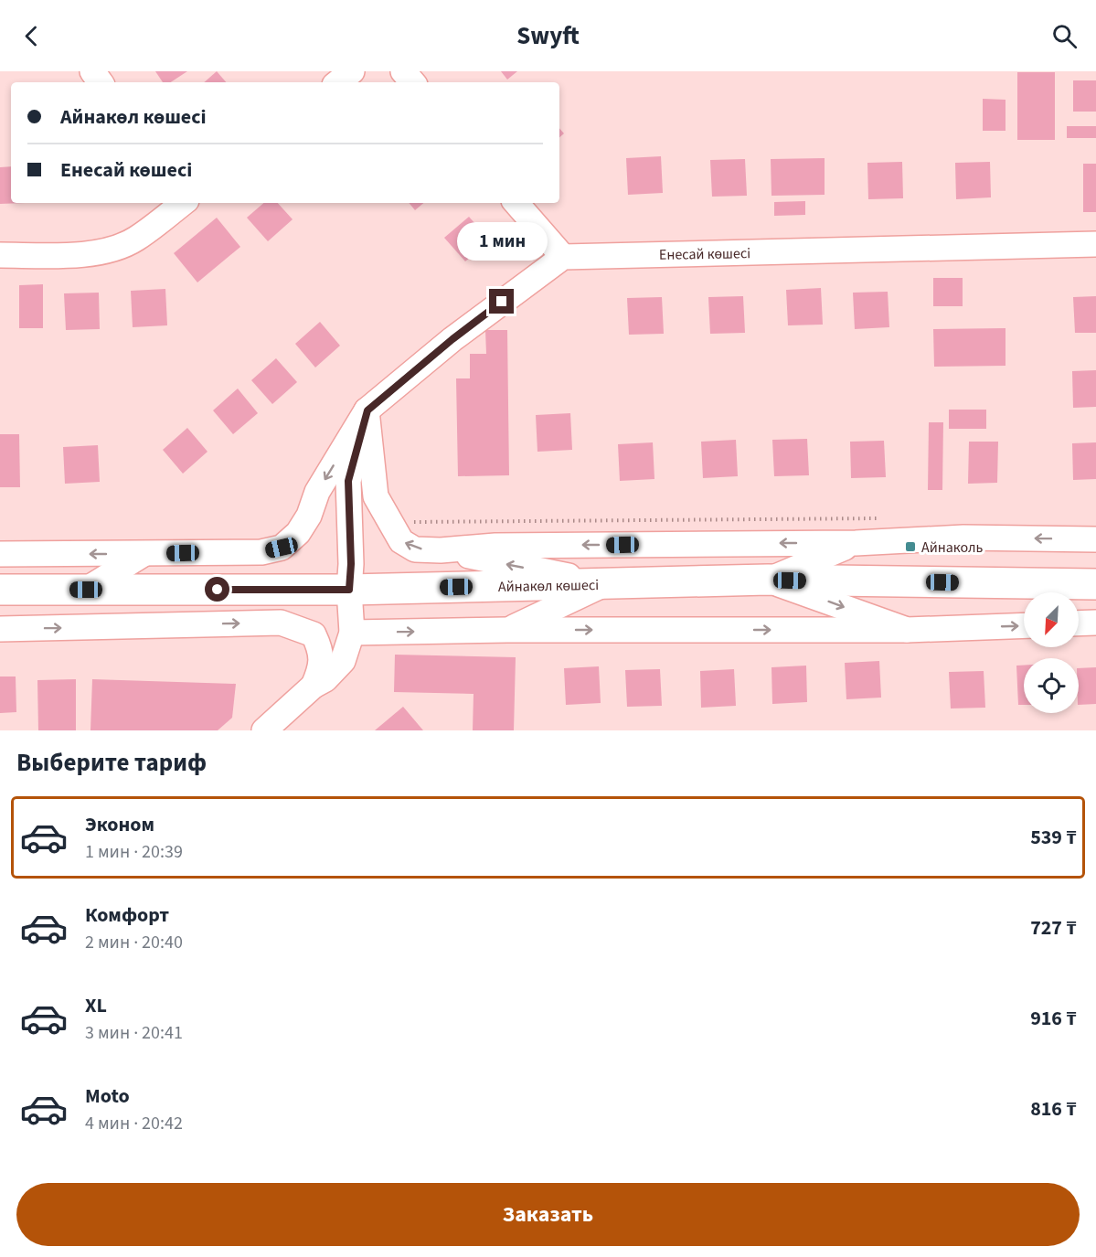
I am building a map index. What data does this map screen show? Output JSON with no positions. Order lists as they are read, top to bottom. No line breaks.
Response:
{"streets":{"main road":["Айнакөл көшесі"],"street":["Енесай көшесі"]},"places":{"transit":["Айнаколь"]},"north":"bottom left","page":{"header":"Swyft","banner":["Айнакөл көшесі","Енесай көшесі"],"bubble":"1 мин","heading":"Выберите тариф","list":[{"name":"Эконом","note":"1 мин · 20:39","value":"539 ₸"},{"name":"Комфорт","note":"2 мин · 20:40","value":"727 ₸"},{"name":"XL","note":"3 мин · 20:41","value":"916 ₸"},{"name":"Moto","note":"4 мин · 20:42","value":"816 ₸"}],"buttons":"Заказать"}}
